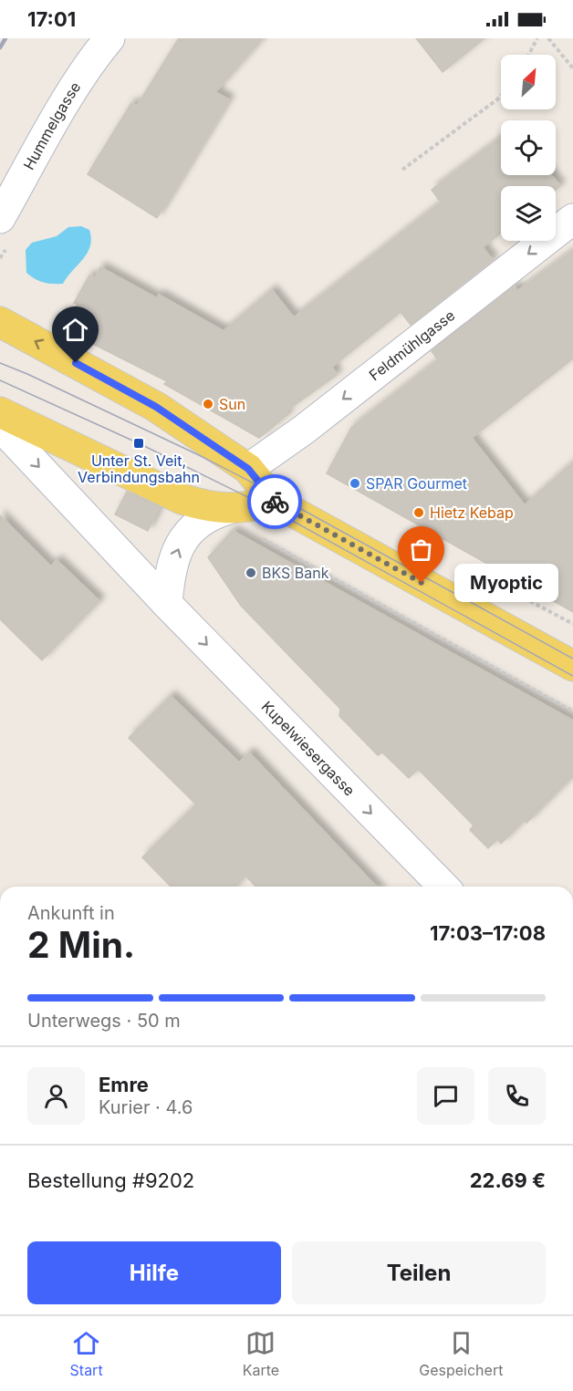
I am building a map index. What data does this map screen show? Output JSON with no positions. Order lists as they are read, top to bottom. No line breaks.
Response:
{"streets":{"street":["Hummelgasse","Feldmühlgasse","Kupelwiesergasse"]},"one_way":["Feldmühlgasse","Kupelwiesergasse"],"places":{"other":["Sun","SPAR Gourmet","Hietz Kebap","BKS Bank","Myoptic"],"transit":["Unter St. Veit, Verbindungsbahn"]},"north":"top right","page":{"status":"17:01","bubble":"Myoptic","heading":["2 Min.","Ankunft in","17:03–17:08"],"panel":["Emre","Kurier · 4.6","Bestellung #9202","22.69 €"],"bar":"Unterwegs · 50 m","buttons":["Hilfe","Teilen"],"tabs":["Start","Karte","Gespeichert"]}}
